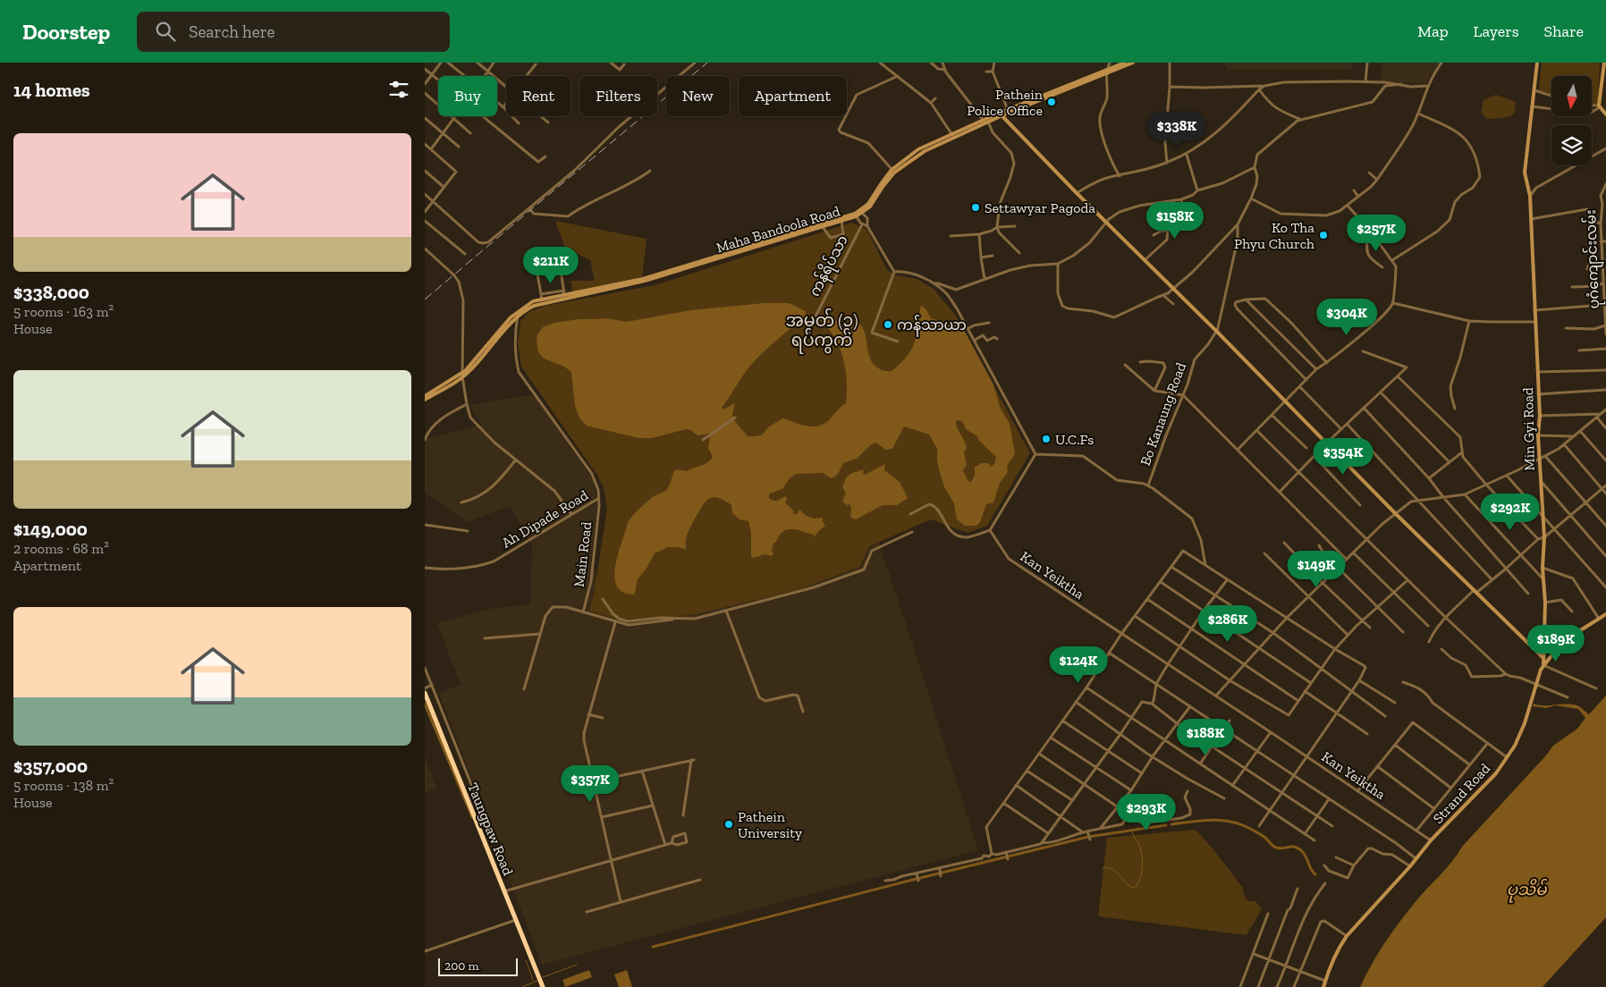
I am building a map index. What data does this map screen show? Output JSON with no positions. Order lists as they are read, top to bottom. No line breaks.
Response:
{"streets":{"highway":["Taungpaw Road"],"main road":["Maha Bandoola Road","Min Gyi Road","Strand Road"],"street":["ပုဂံကျောင်းလမ်း","ကန်ရိပ်သာ","Bo Kanaung Road","Ah Dipade Road","Main Road","Kan Yeiktha"]},"crossings":[["Maha Bandoola Road","Ah Dipade Road"],["Min Gyi Road","Strand Road"],["Ah Dipade Road","Main Road"],["Kan Yeiktha","Strand Road"]],"districts":["အမှတ် (၃) ရပ်ကွက်"],"water":["ပုသိမ်"],"places":["Pathein Police Office","Settawyar Pagoda","Ko Tha Phyu Church","ကန်သာယာ","U.C.Fs","Pathein University"],"scale_bar":"200 m","north":"bottom","page":{"header":"Doorstep","search":"Search here","nav":["Map","Layers","Share"],"heading":"14 homes","chip":["Buy","Rent","Filters","New","Apartment"],"price":["$338K","$158K","$257K","$211K","$304K","$354K","$292K","$149K","$286K","$189K","$124K","$188K","$357K","$293K"],"list":[{"name":"$338,000","note":"5 rooms · 163 m² · House"},{"name":"$149,000","note":"2 rooms · 68 m² · Apartment"},{"name":"$357,000","note":"5 rooms · 138 m² · House"}],"scale":"200 m"}}
